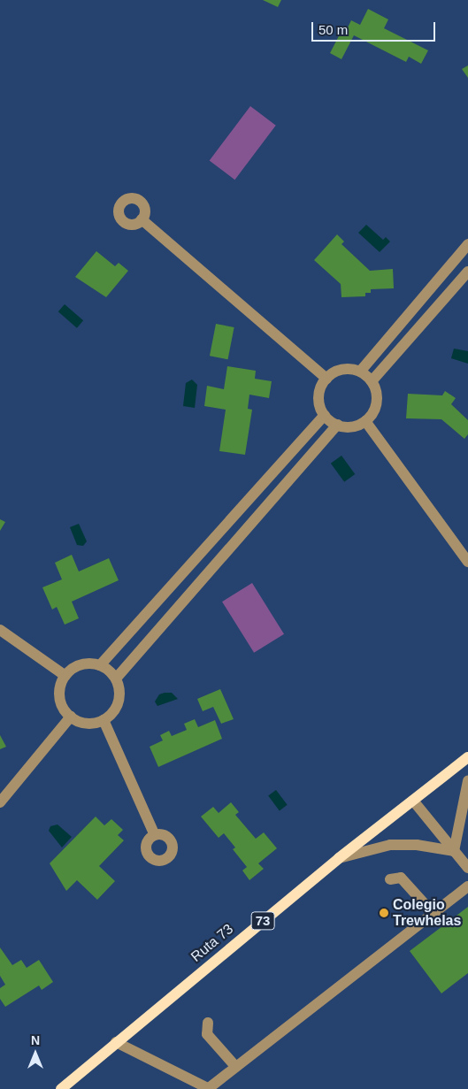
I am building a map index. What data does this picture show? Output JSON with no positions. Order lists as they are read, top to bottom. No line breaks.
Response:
{"streets":{"main road":["73","Ruta 73"]},"places":["Colegio Trewhelas"],"scale_bar":"50 m","north":"top"}
